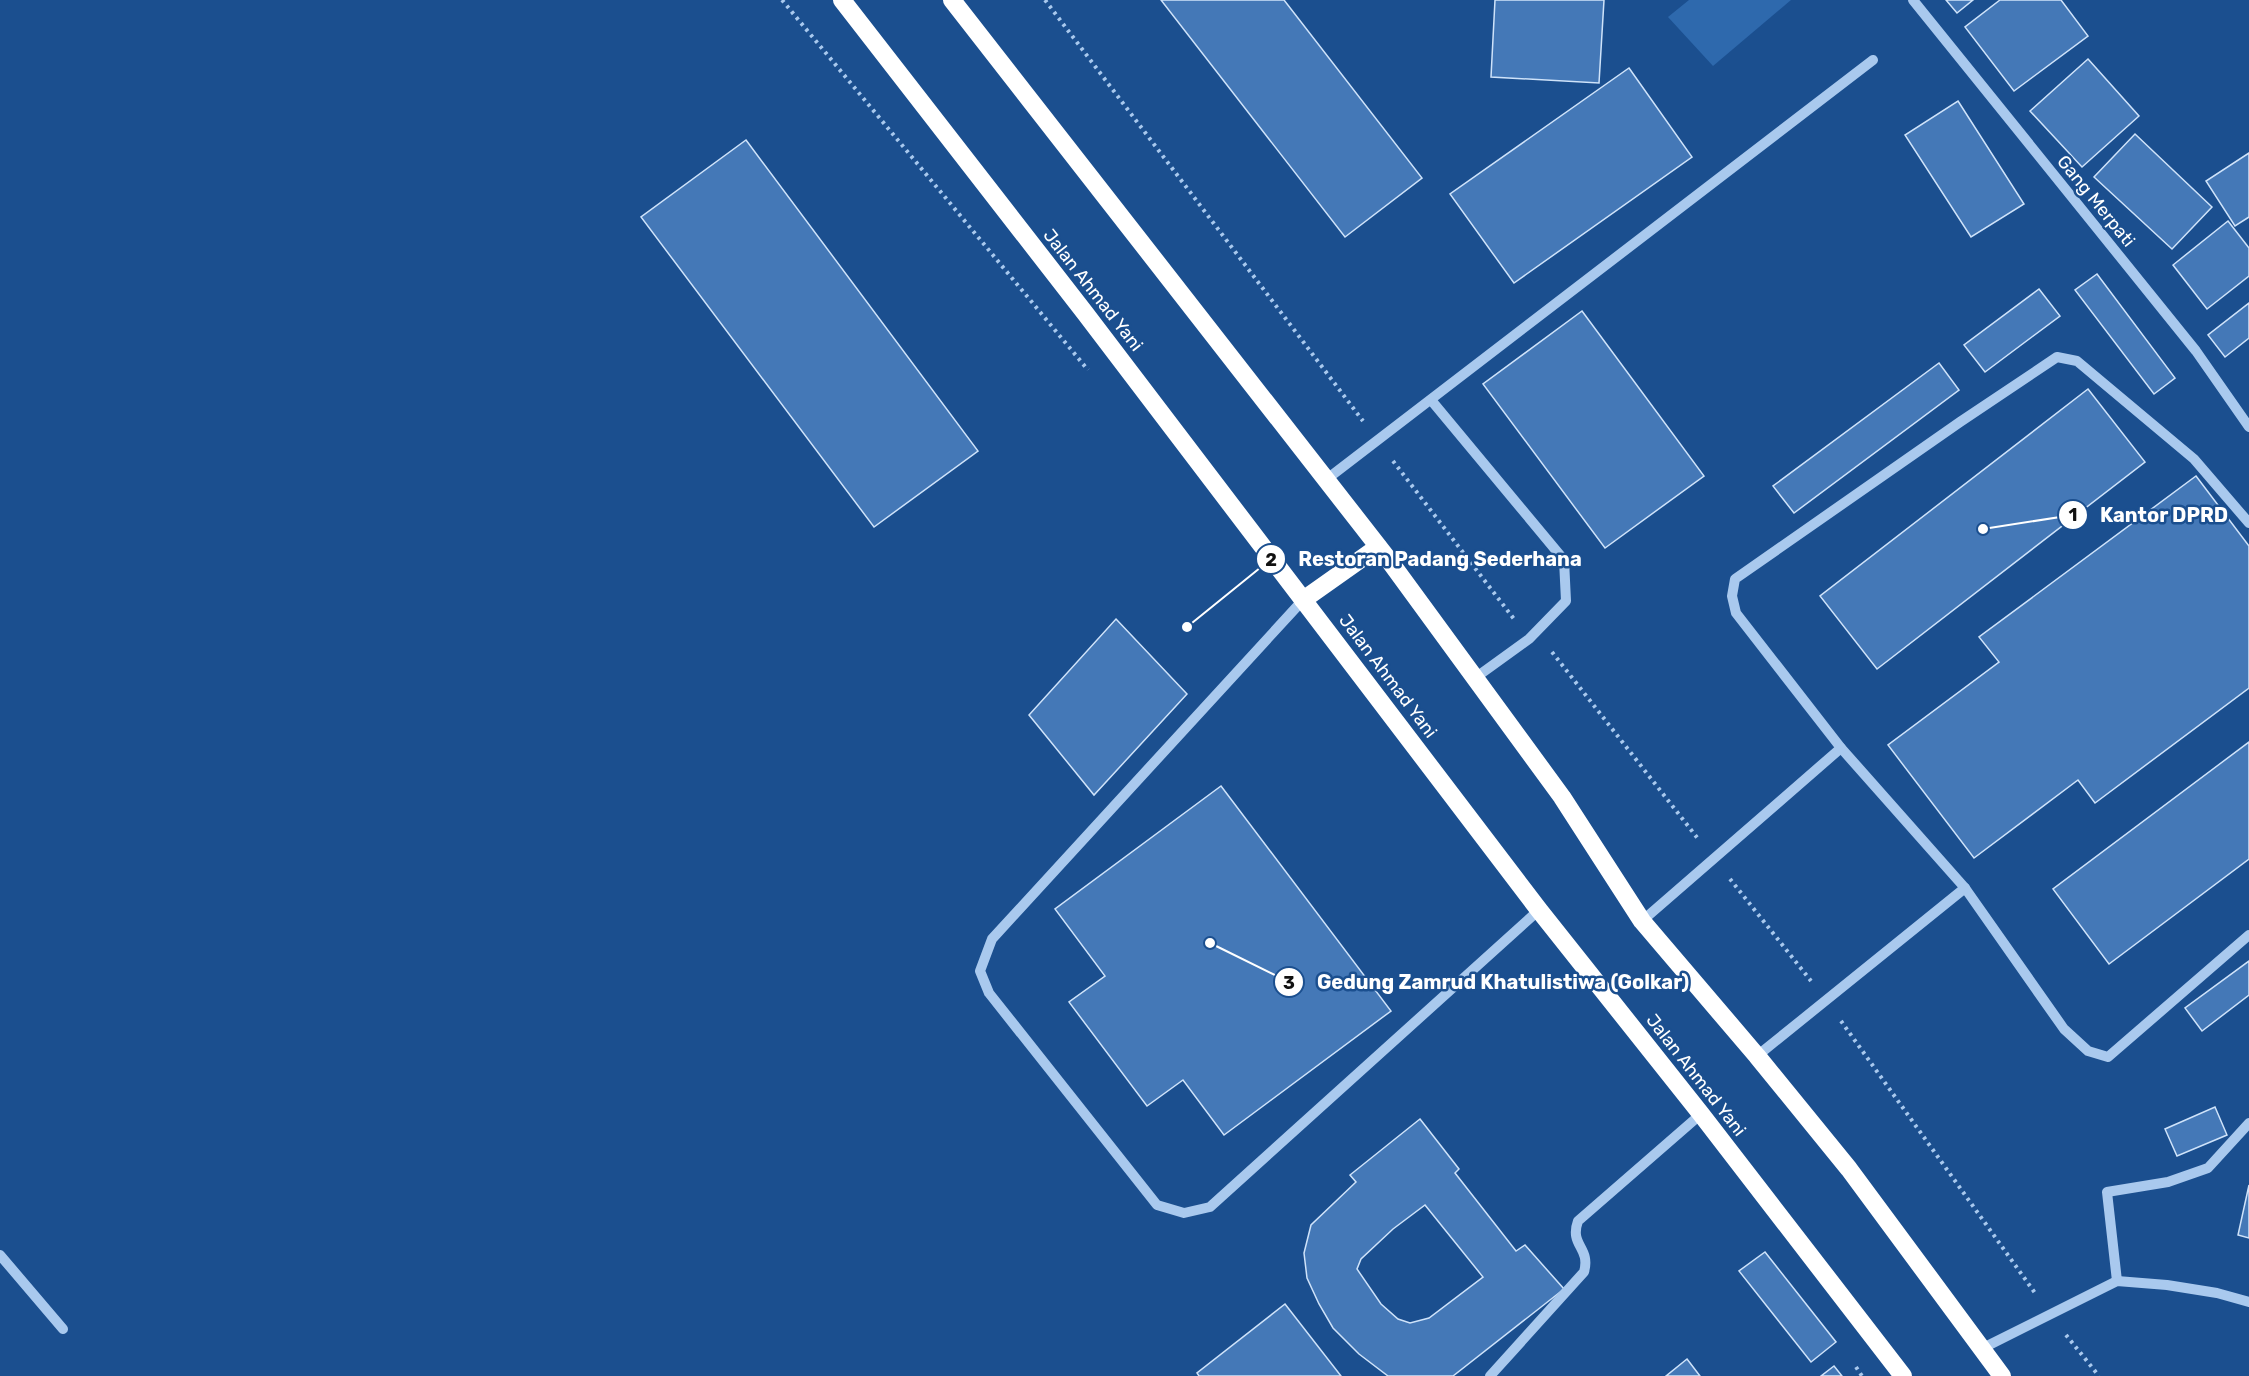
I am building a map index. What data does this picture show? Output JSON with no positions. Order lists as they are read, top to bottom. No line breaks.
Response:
{"streets":{"highway":["Jalan Ahmad Yani"],"street":["Gang Merpati"]},"places":["Kantor DPRD","Restoran Padang Sederhana","Gedung Zamrud Khatulistiwa (Golkar)"]}
